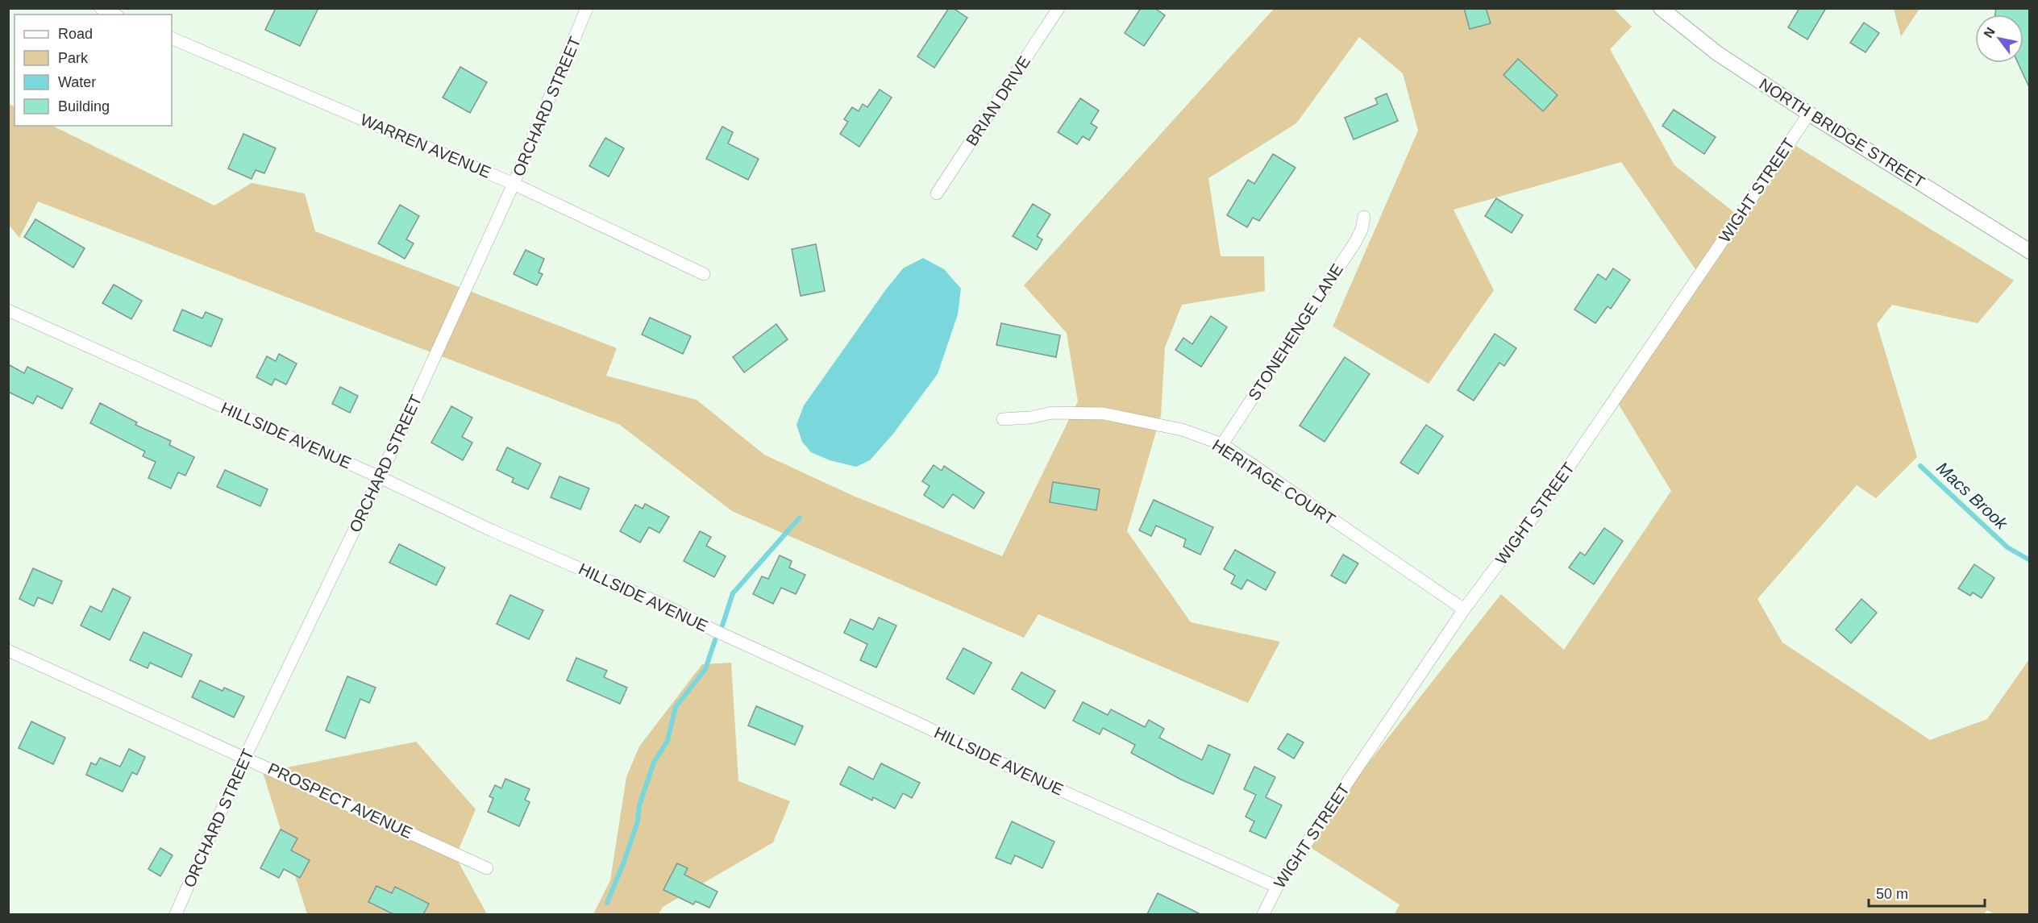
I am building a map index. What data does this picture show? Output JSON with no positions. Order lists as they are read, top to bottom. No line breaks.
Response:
{"streets":{"street":["BRIAN DRIVE","ORCHARD STREET","NORTH BRIDGE STREET","WARREN AVENUE","WIGHT STREET","STONEHENGE LANE","HILLSIDE AVENUE","HERITAGE COURT","PROSPECT AVENUE"]},"crossings":[["ORCHARD STREET","WARREN AVENUE"],["ORCHARD STREET","HILLSIDE AVENUE"],["ORCHARD STREET","PROSPECT AVENUE"],["NORTH BRIDGE STREET","WIGHT STREET"],["WIGHT STREET","HILLSIDE AVENUE"],["WIGHT STREET","HERITAGE COURT"],["STONEHENGE LANE","HERITAGE COURT"]],"water":["Macs Brook"],"legend":["Road","Park","Water","Building"],"scale_bar":"50 m","north":"top left"}
